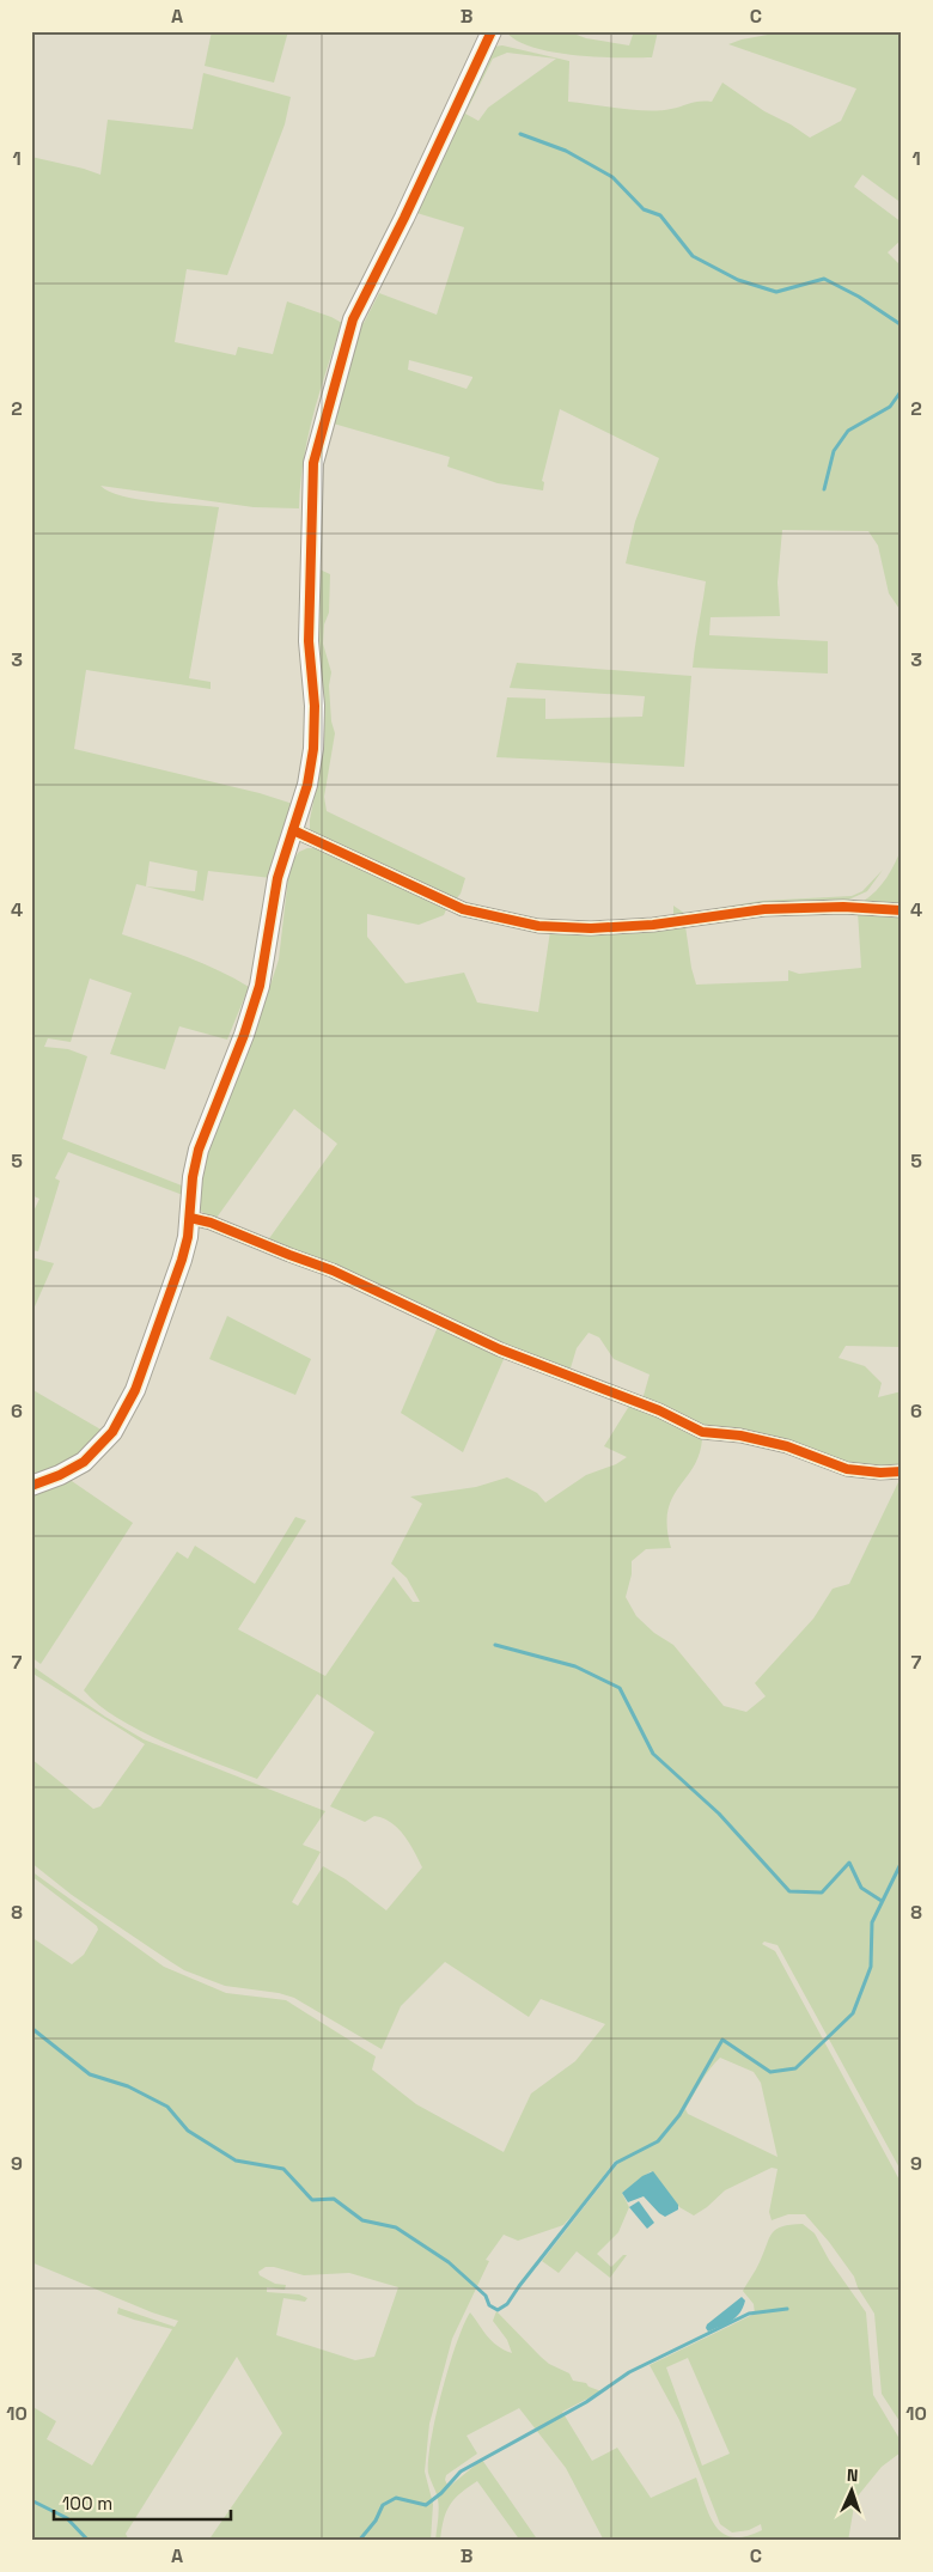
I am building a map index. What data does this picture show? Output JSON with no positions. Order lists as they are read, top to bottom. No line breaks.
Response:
{"scale_bar":"100 m","north":"top","grid":{"columns":["A","B","C"],"rows":["1","2","3","4","5","6","7","8","9","10"]}}
